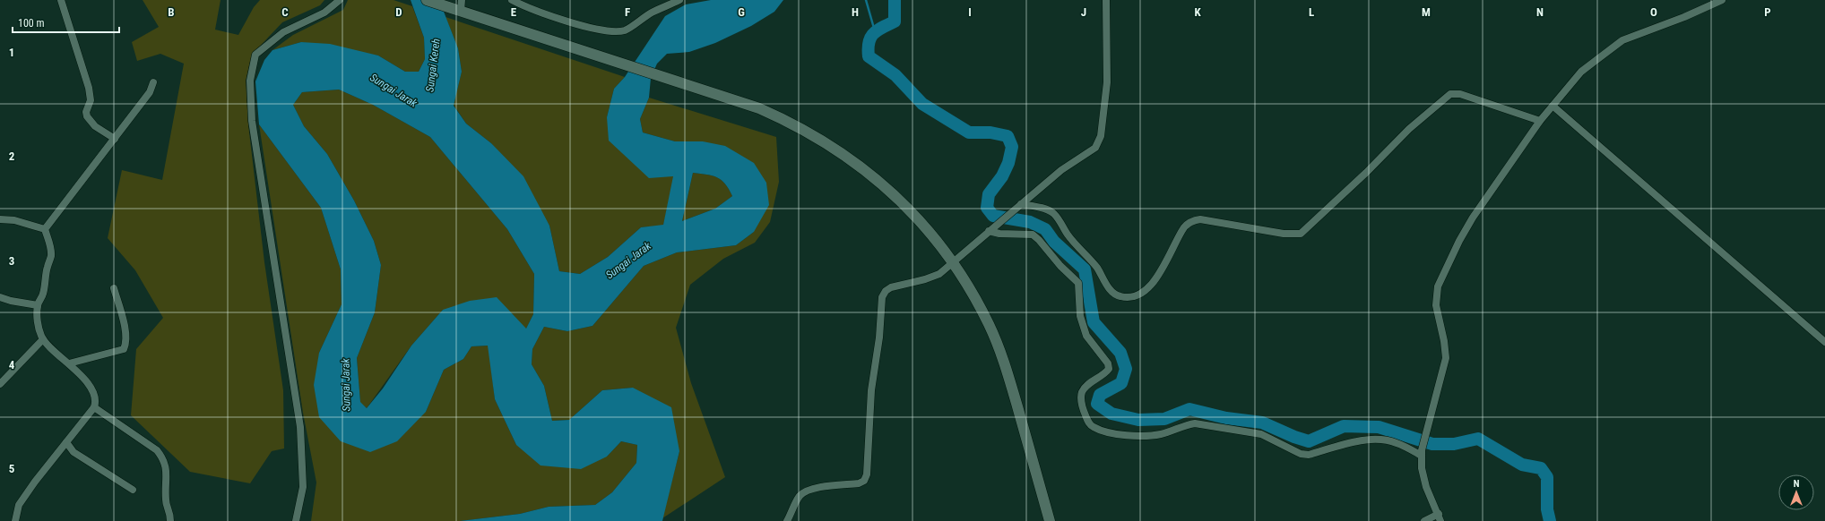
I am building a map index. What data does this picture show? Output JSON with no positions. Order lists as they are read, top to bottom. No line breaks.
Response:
{"water":["Sungai Kereh","Sungai Jarak"],"scale_bar":"100 m","north":"top","grid":{"columns":["B","C","D","E","F","G","H","I","J","K","L","M","N","O","P"],"rows":["1","2","3","4","5"]}}
